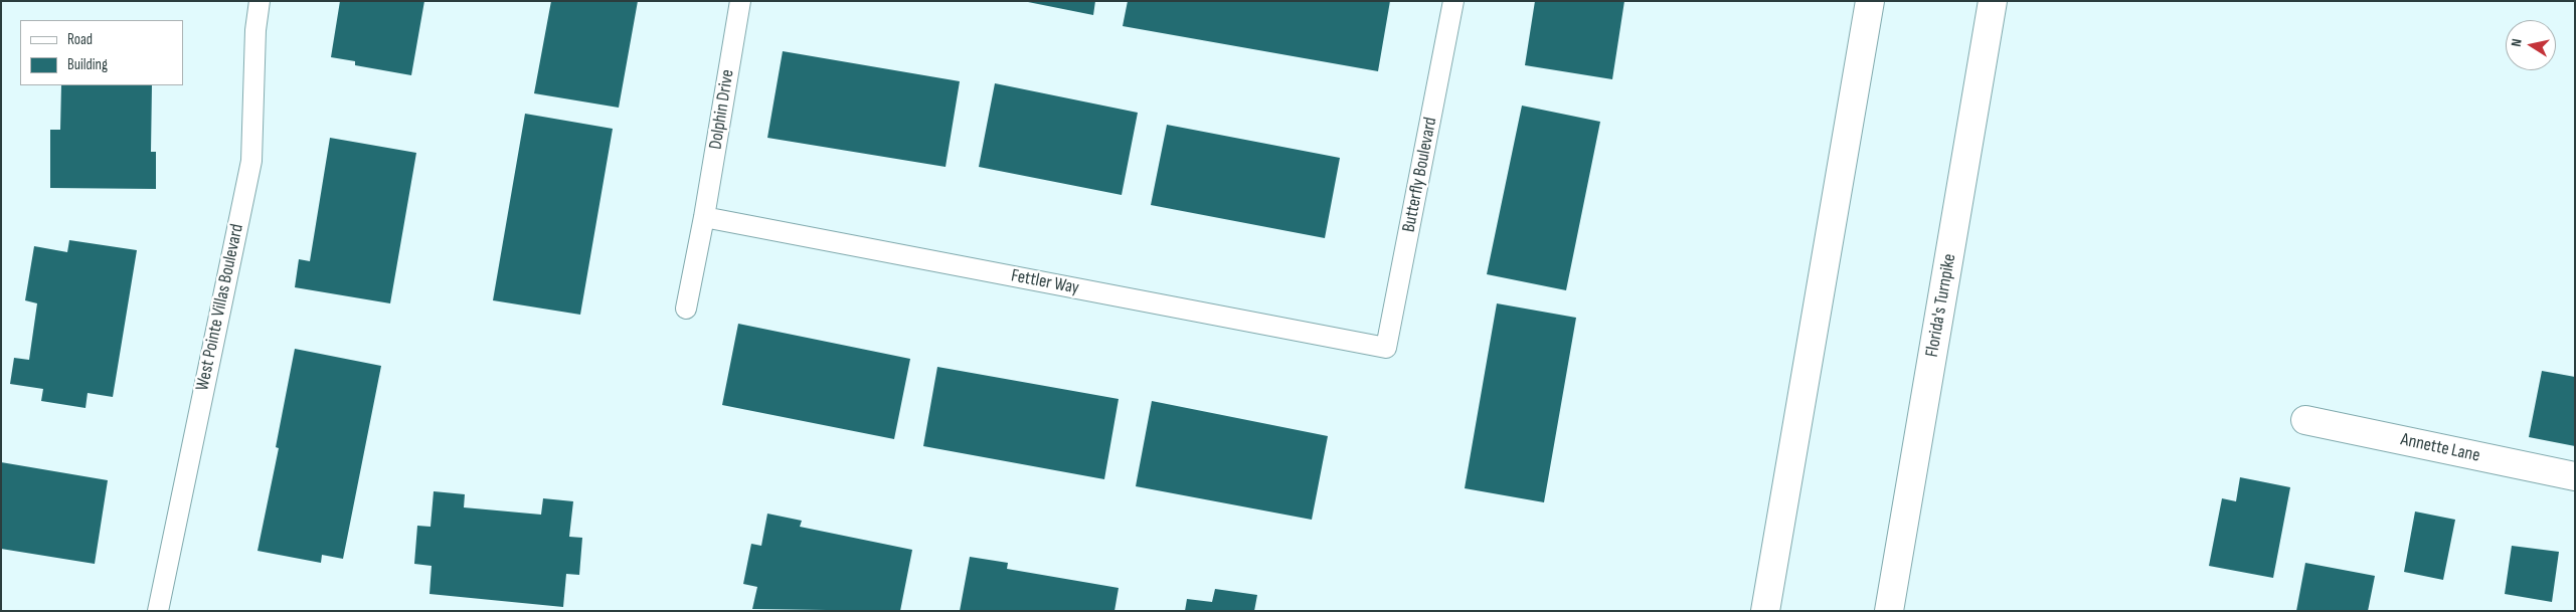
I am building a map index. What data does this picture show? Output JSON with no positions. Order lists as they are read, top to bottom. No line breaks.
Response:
{"streets":{"main road":["Florida's Turnpike","Annette Lane"],"lane":["Dolphin Drive","Butterfly Boulevard","Fettler Way","West Pointe Villas Boulevard"]},"crossings":[["Dolphin Drive","Fettler Way"],["Butterfly Boulevard","Fettler Way"]],"legend":["Road","Building"],"north":"left"}
